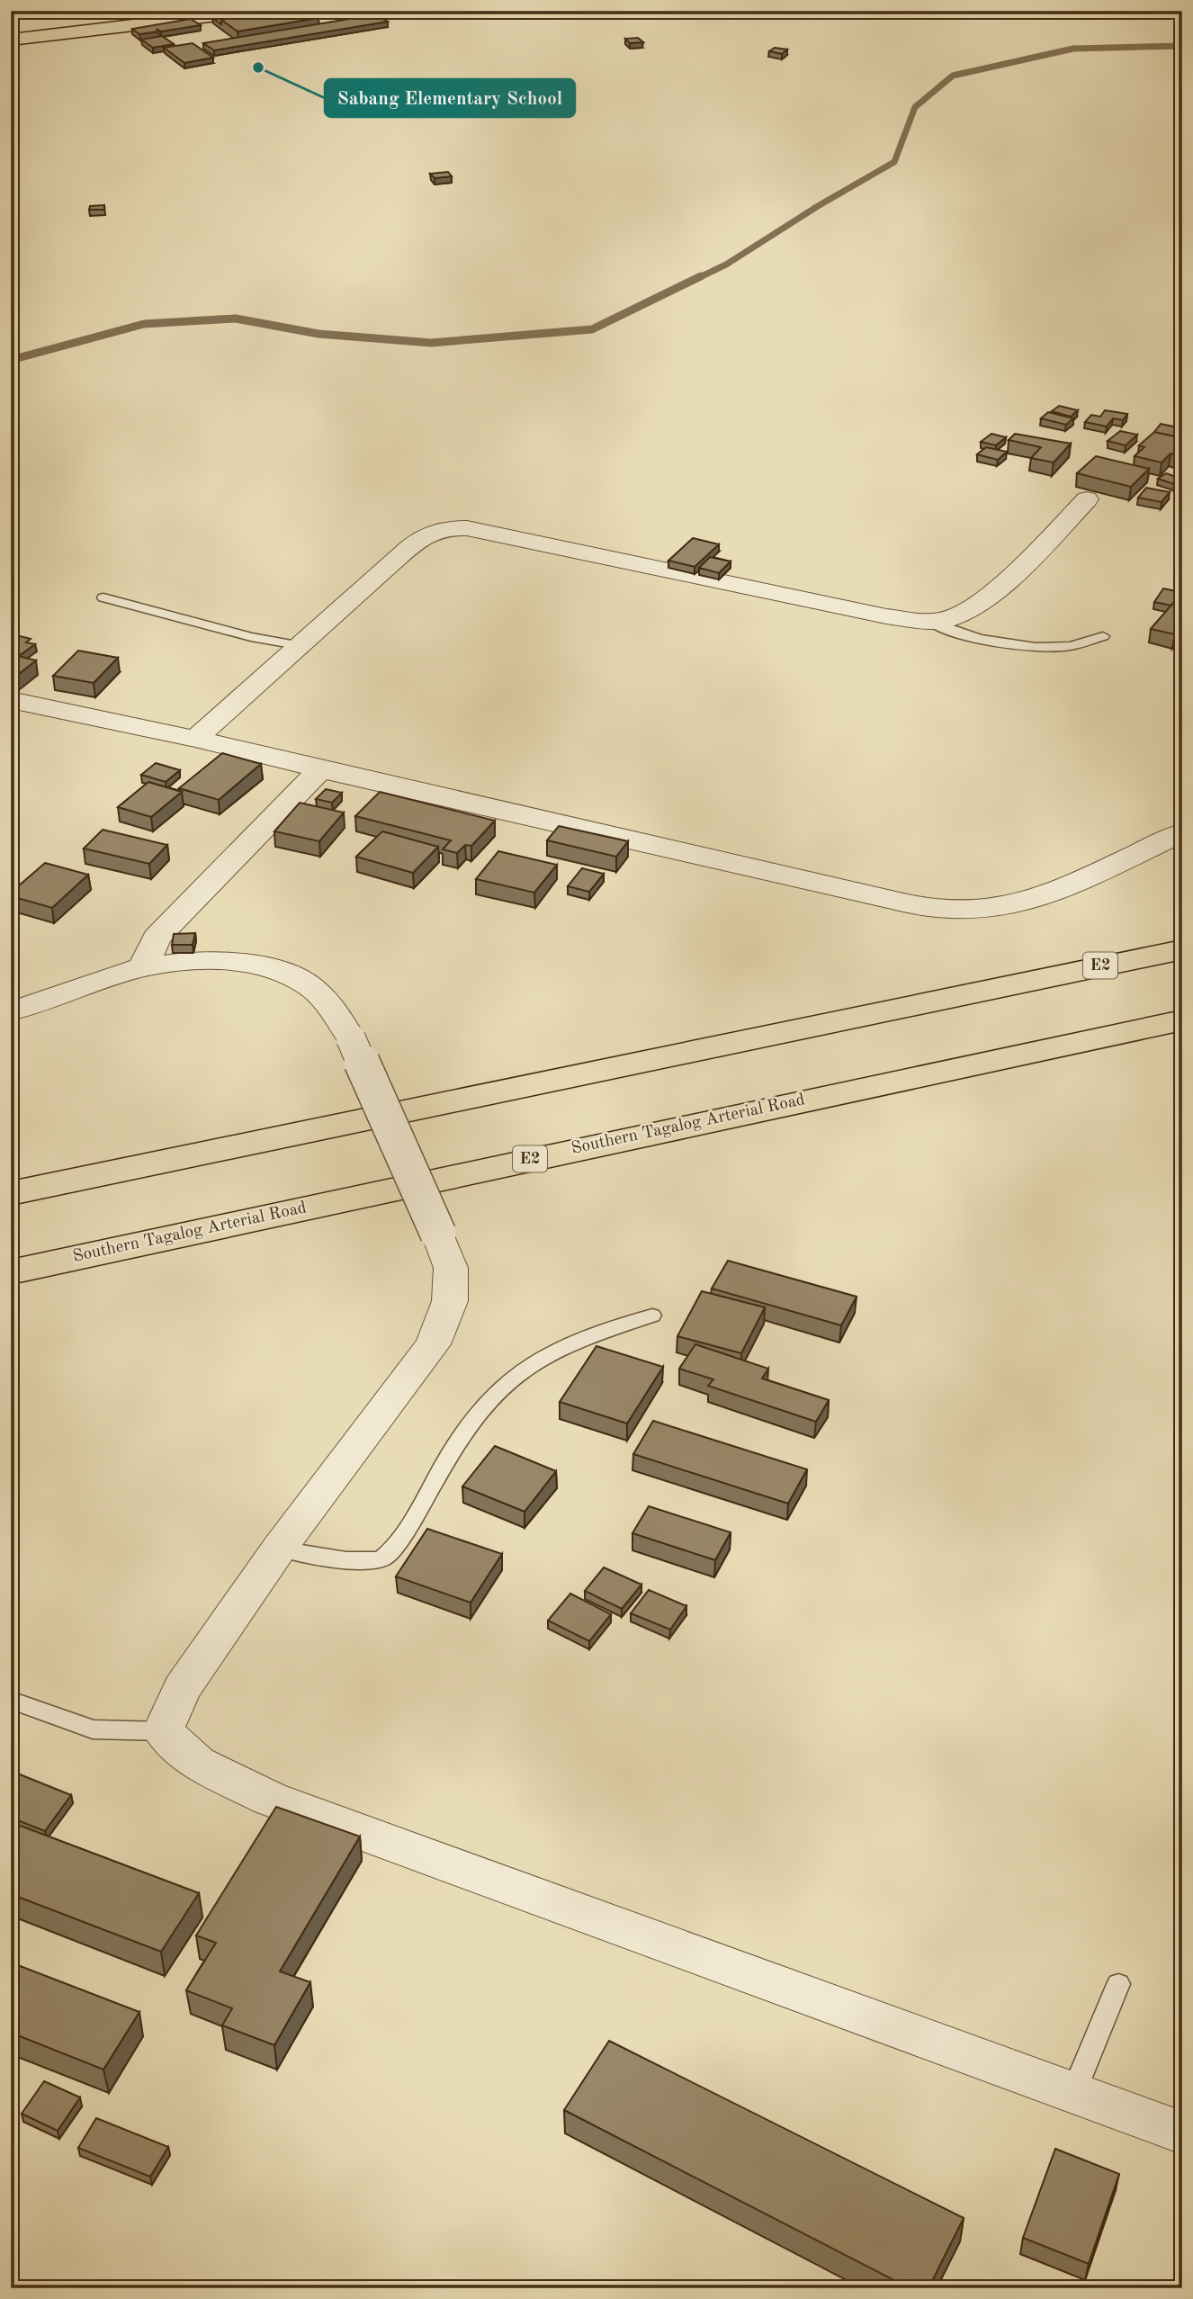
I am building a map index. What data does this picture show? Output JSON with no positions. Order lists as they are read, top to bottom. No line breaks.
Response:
{"streets":{"main road":["E2","Southern Tagalog Arterial Road"]},"places":["Sabang Elementary School"]}
